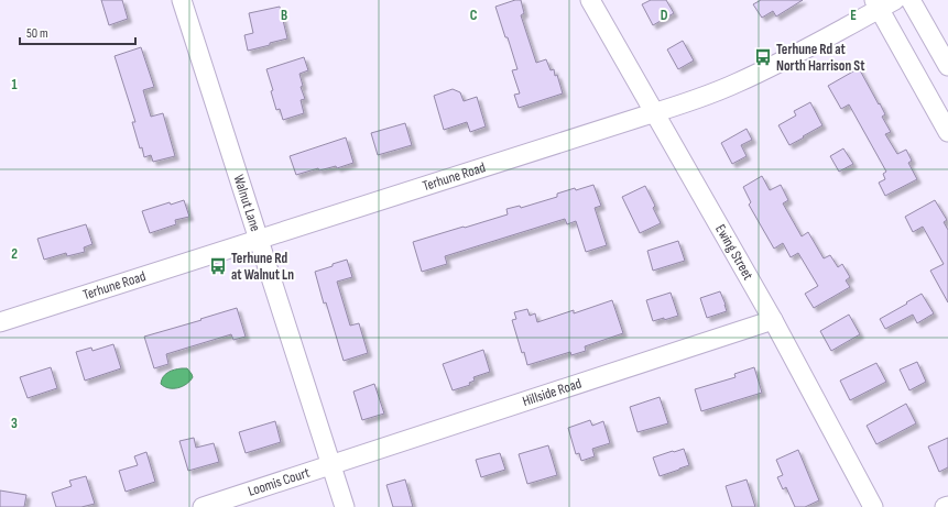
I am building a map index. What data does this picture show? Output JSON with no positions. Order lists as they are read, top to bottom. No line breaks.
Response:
{"streets":{"street":["Terhune Road","Walnut Lane","Ewing Street","Hillside Road","Loomis Court"]},"crossings":[["Terhune Road","Walnut Lane"],["Terhune Road","Ewing Street"],["Walnut Lane","Hillside Road"],["Walnut Lane","Loomis Court"],["Ewing Street","Hillside Road"],["Hillside Road","Loomis Court"]],"places":{"bus stop":["Terhune Rd at North Harrison St","Terhune Rd at Walnut Ln"]},"scale_bar":"50 m","grid":{"columns":["B","C","D","E"],"rows":["1","2","3"]}}
